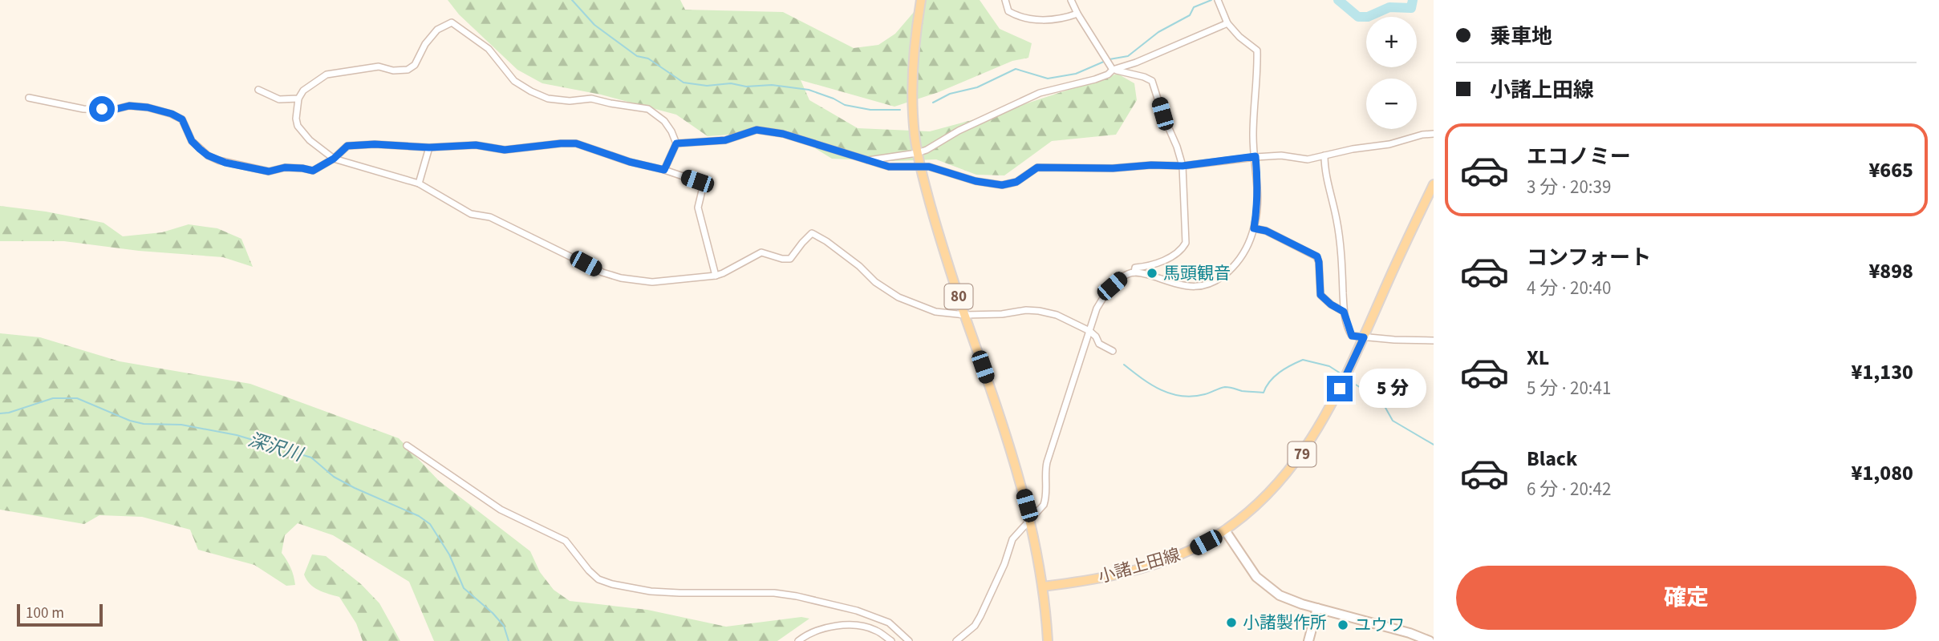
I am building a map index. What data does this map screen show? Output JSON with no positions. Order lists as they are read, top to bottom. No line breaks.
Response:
{"streets":{"main road":["80","79","小諸上田線"]},"crossings":[["80","小諸上田線"]],"water":["深沢川"],"places":["馬頭観音","小諸製作所","ユウワ"],"scale_bar":"100 m","page":{"banner":["乗車地","小諸上田線"],"map_buttons":["+","−"],"list":[{"name":"エコノミー","note":"3 分 · 20:39","value":"¥665"},{"name":"コンフォート","note":"4 分 · 20:40","value":"¥898"},{"name":"XL","note":"5 分 · 20:41","value":"¥1,130"},{"name":"Black","note":"6 分 · 20:42","value":"¥1,080"}],"bubble":"5 分","buttons":"確定","scale":"100 m"}}
